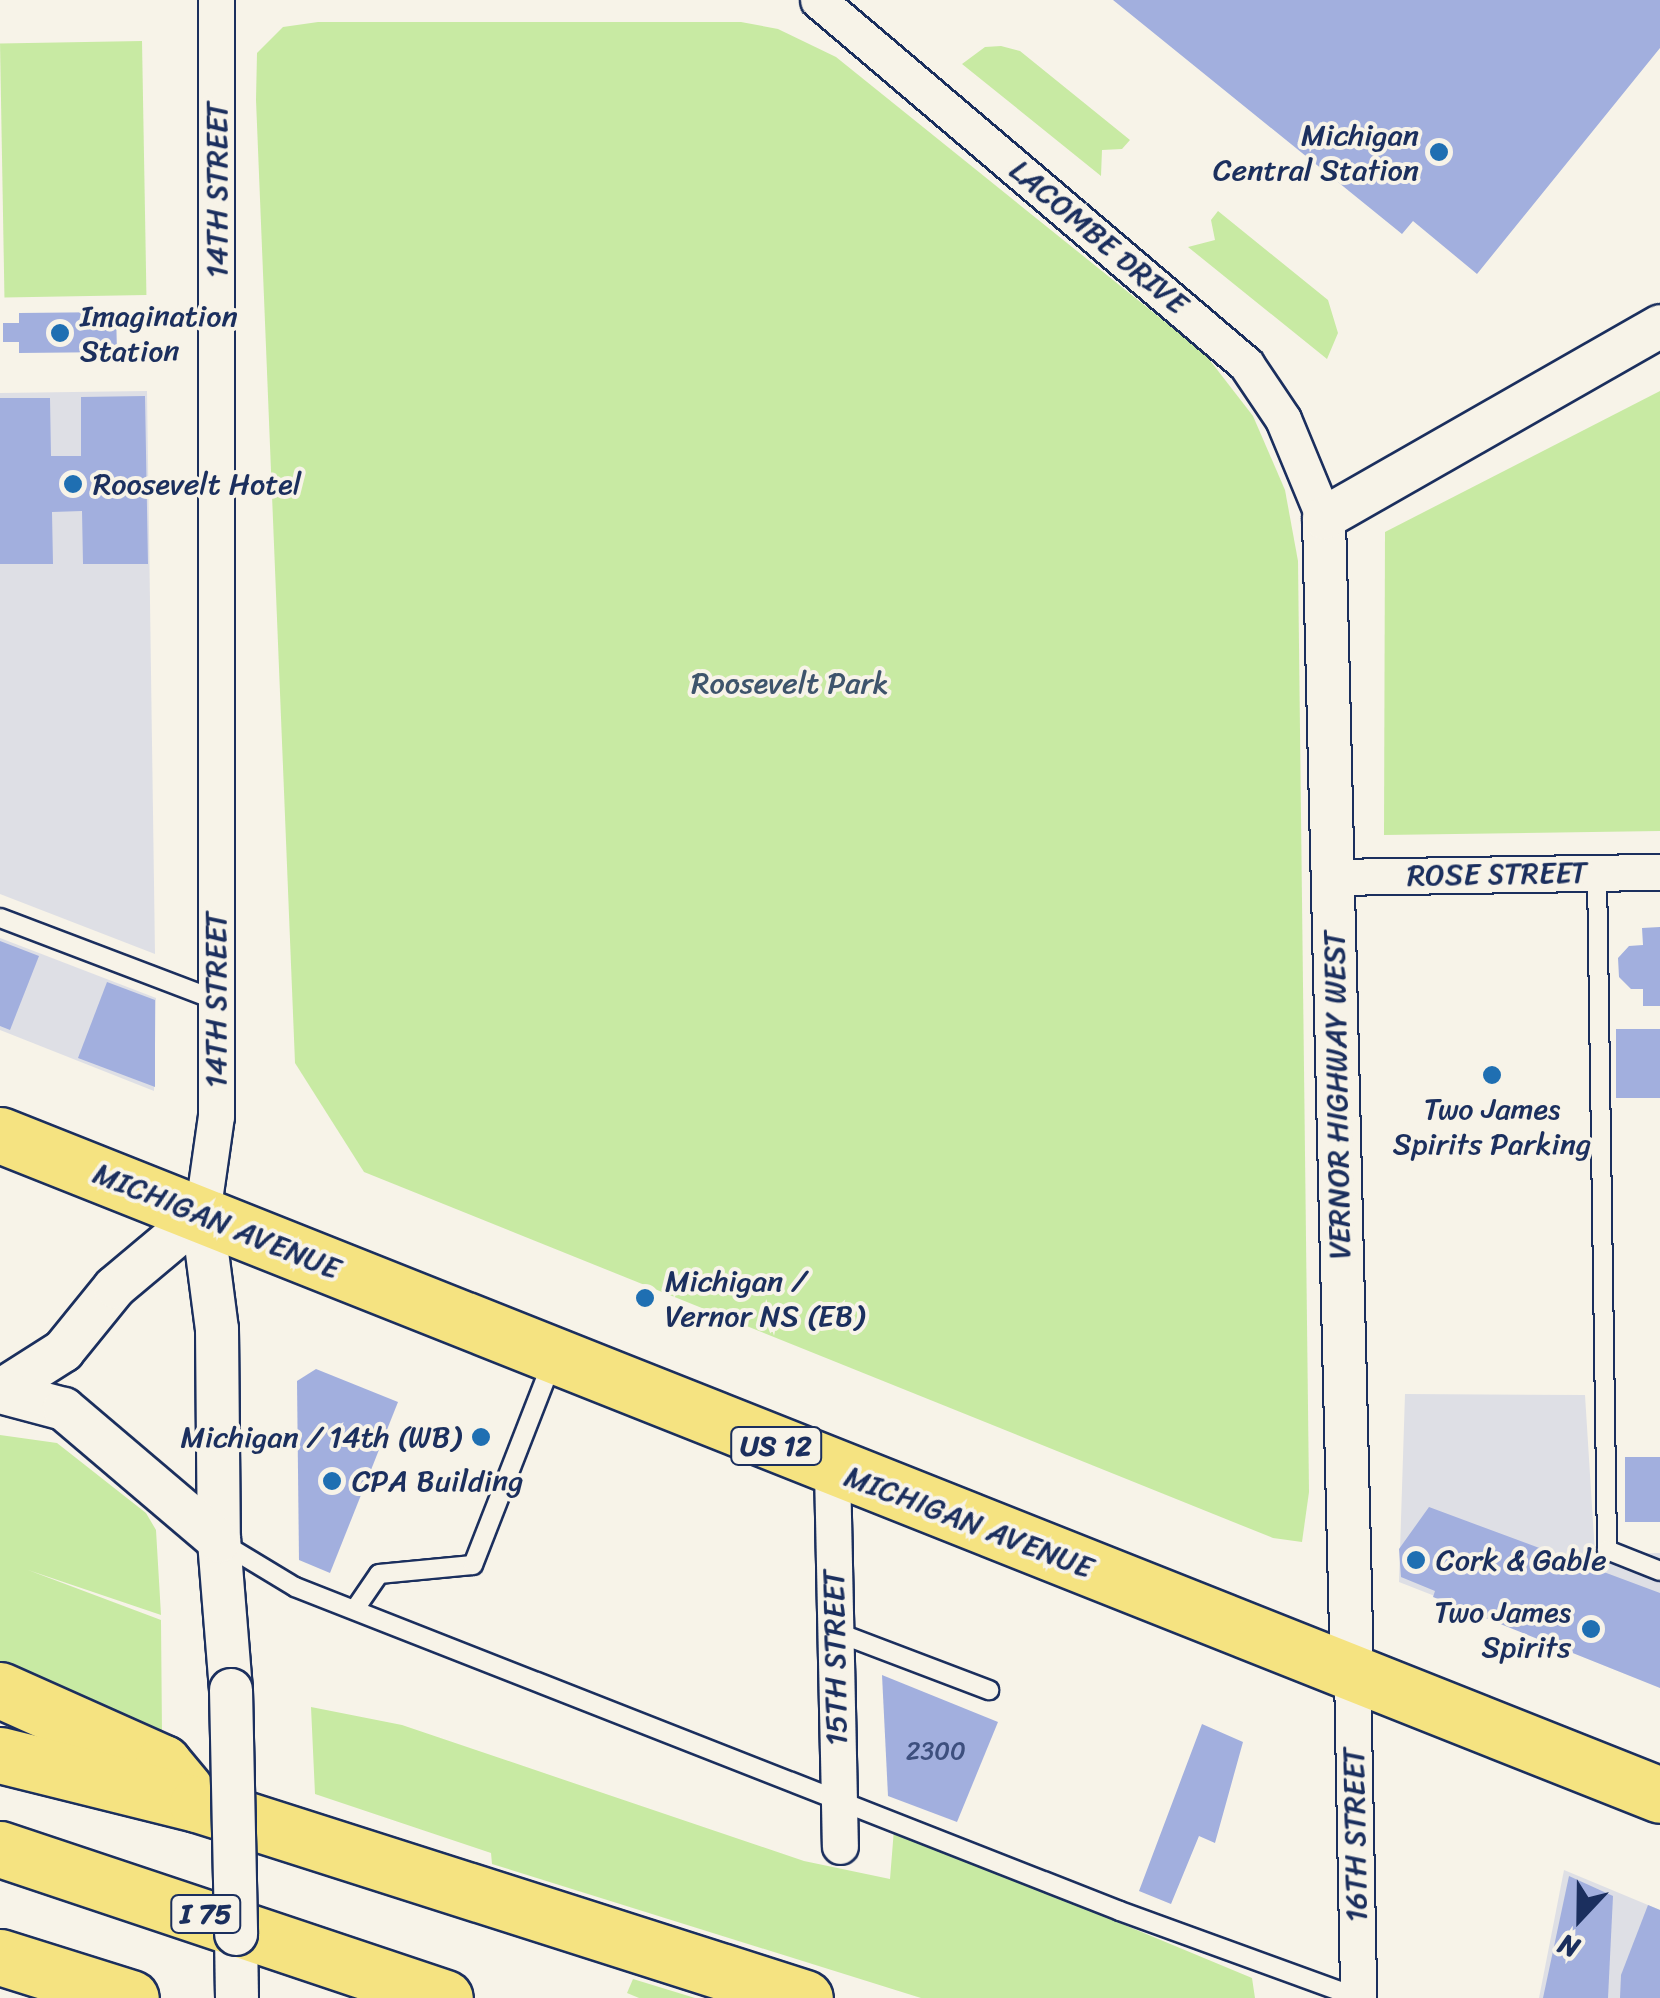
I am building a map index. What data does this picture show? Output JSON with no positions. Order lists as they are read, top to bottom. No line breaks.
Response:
{"streets":{"main road":["MICHIGAN AVENUE","US 12","I 75"],"street":["14TH STREET","LACOMBE DRIVE","ROSE STREET","VERNOR HIGHWAY WEST","15TH STREET","16TH STREET"]},"crossings":[["14TH STREET","MICHIGAN AVENUE"],["LACOMBE DRIVE","VERNOR HIGHWAY WEST"],["ROSE STREET","VERNOR HIGHWAY WEST"],["VERNOR HIGHWAY WEST","MICHIGAN AVENUE"],["VERNOR HIGHWAY WEST","16TH STREET"],["MICHIGAN AVENUE","15TH STREET"],["MICHIGAN AVENUE","16TH STREET"]],"parks":["Roosevelt Park"],"places":["Michigan Central Station","Imagination Station","Roosevelt Hotel","Two James Spirits Parking","Michigan / Vernor NS (EB)","Michigan / 14th (WB)","CPA Building","Cork & Gable","Two James Spirits"],"house_numbers":["2300"],"north":"bottom"}
